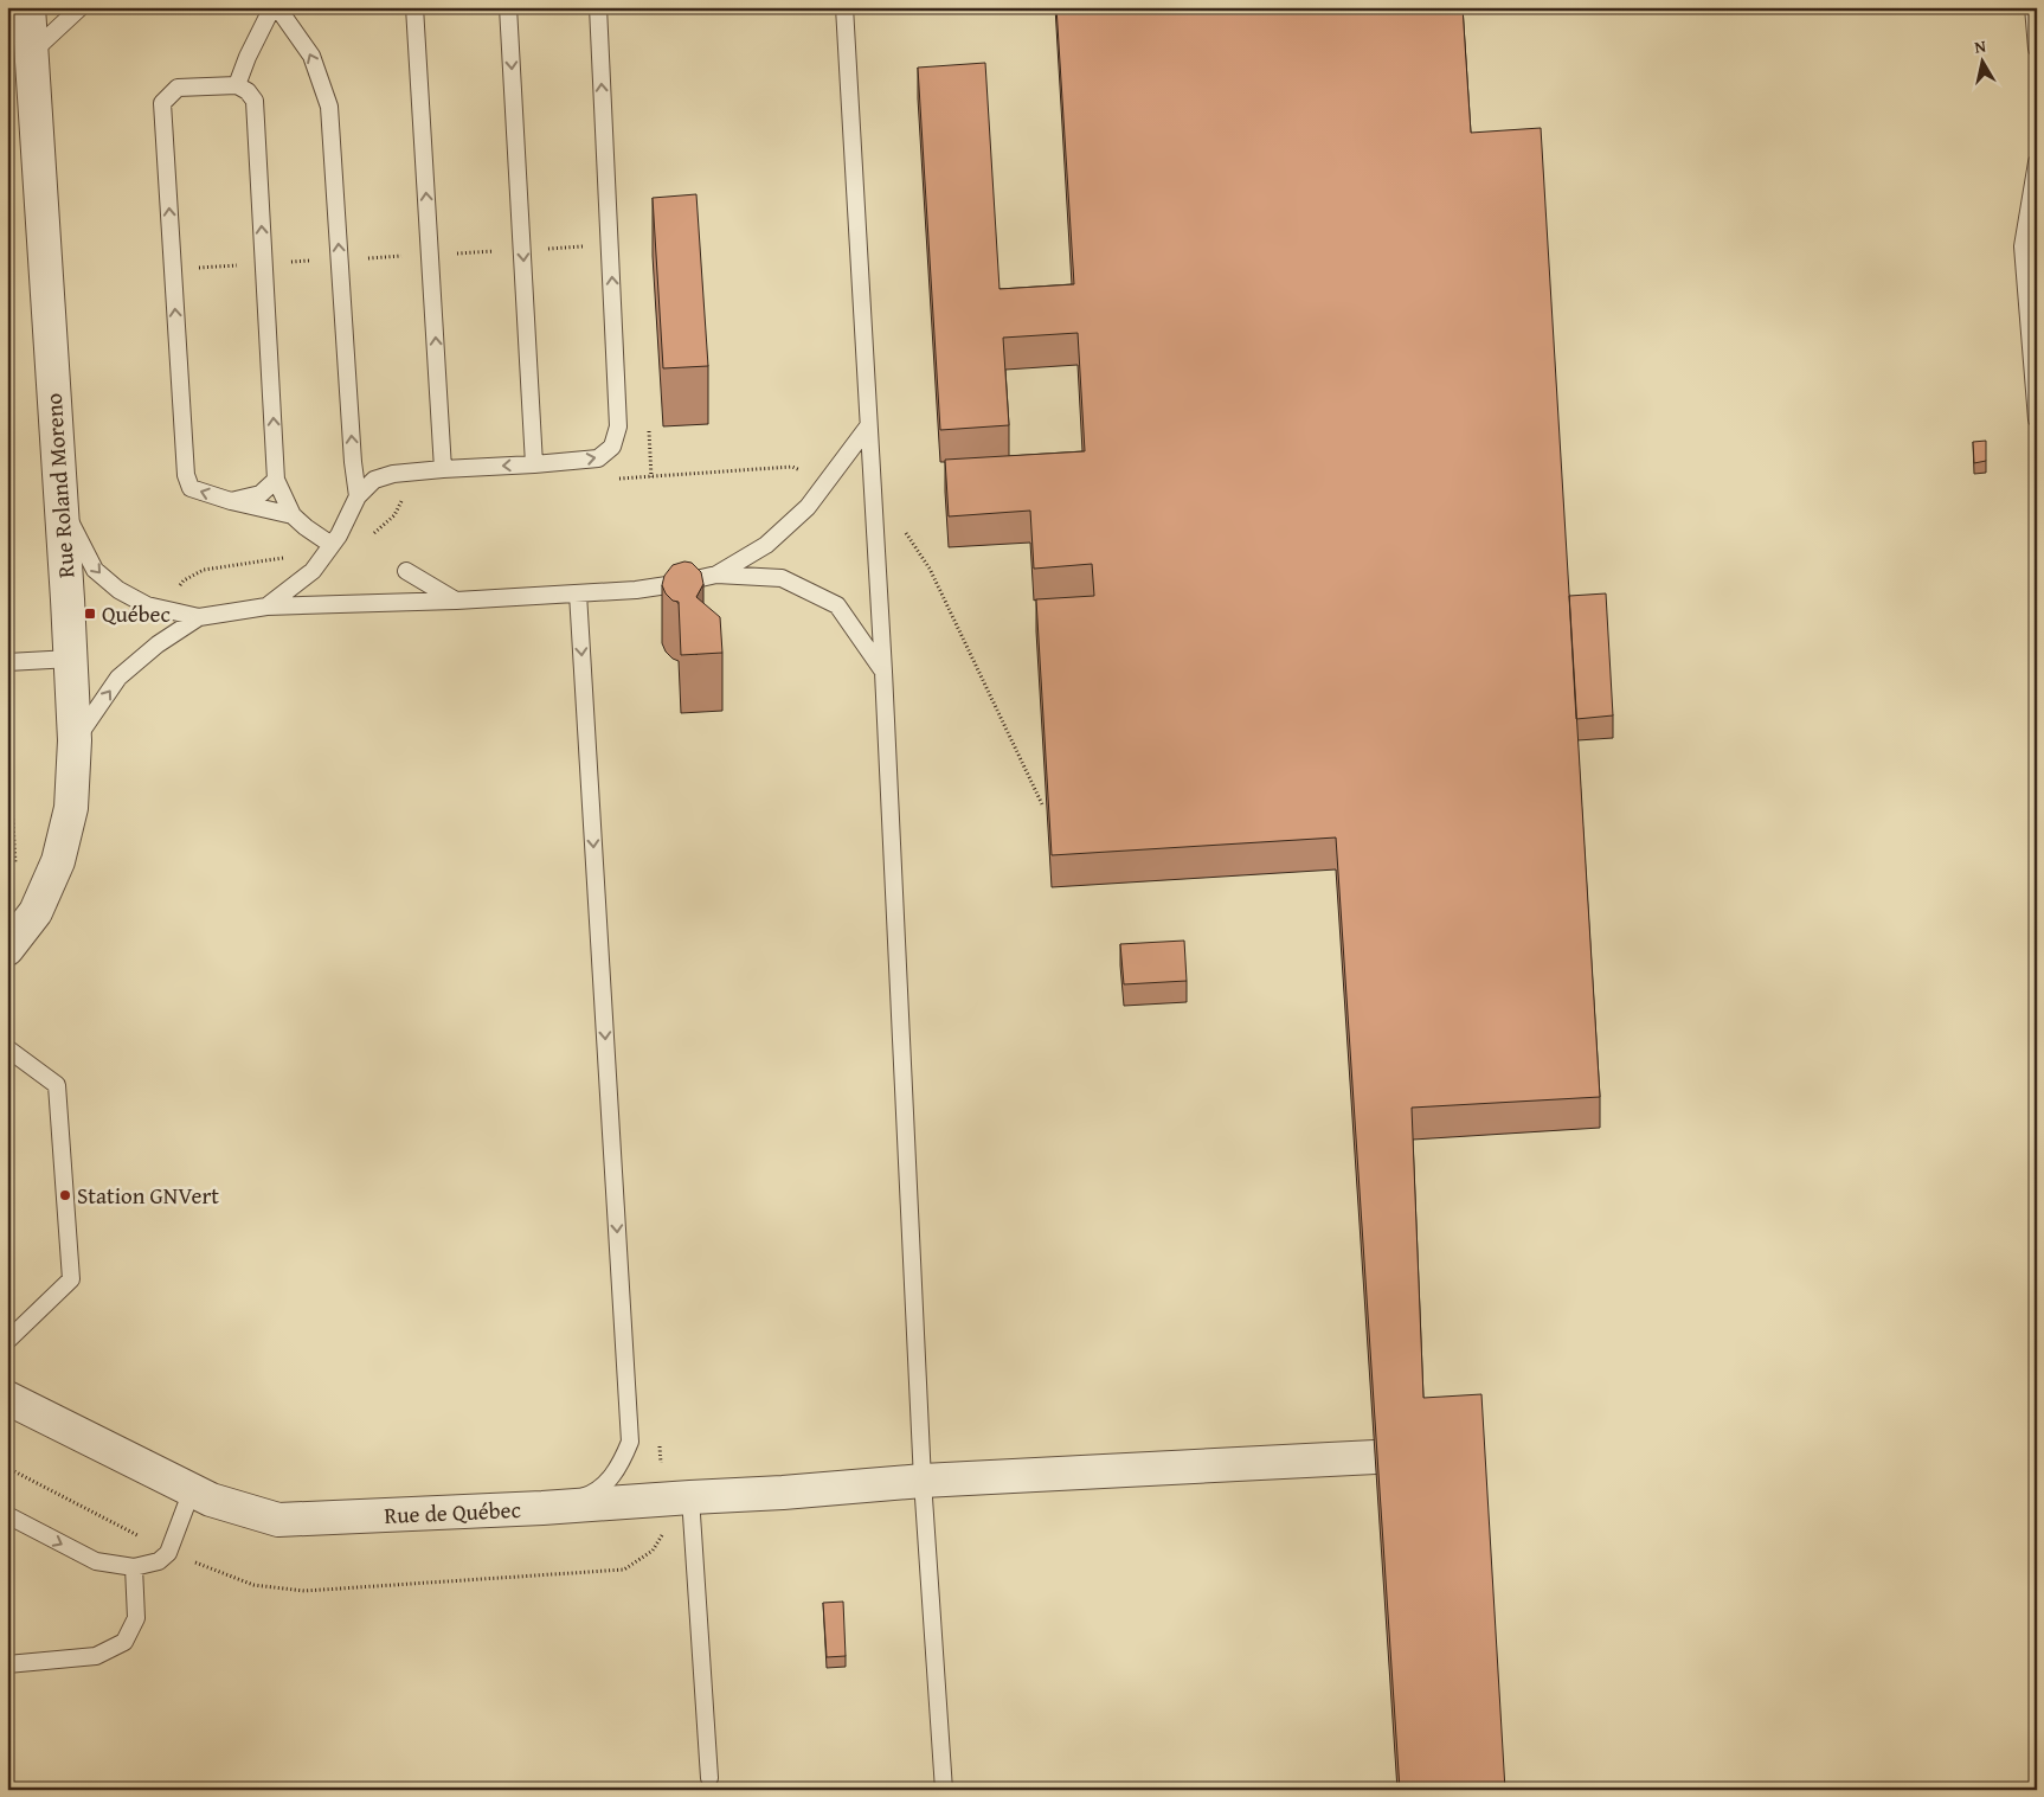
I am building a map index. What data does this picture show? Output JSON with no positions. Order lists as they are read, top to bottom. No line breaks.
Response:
{"streets":{"street":["Rue Roland Moreno","Rue de Québec"]},"places":{"transit":["Québec"],"other":["Station GNVert"]},"north":"top"}
